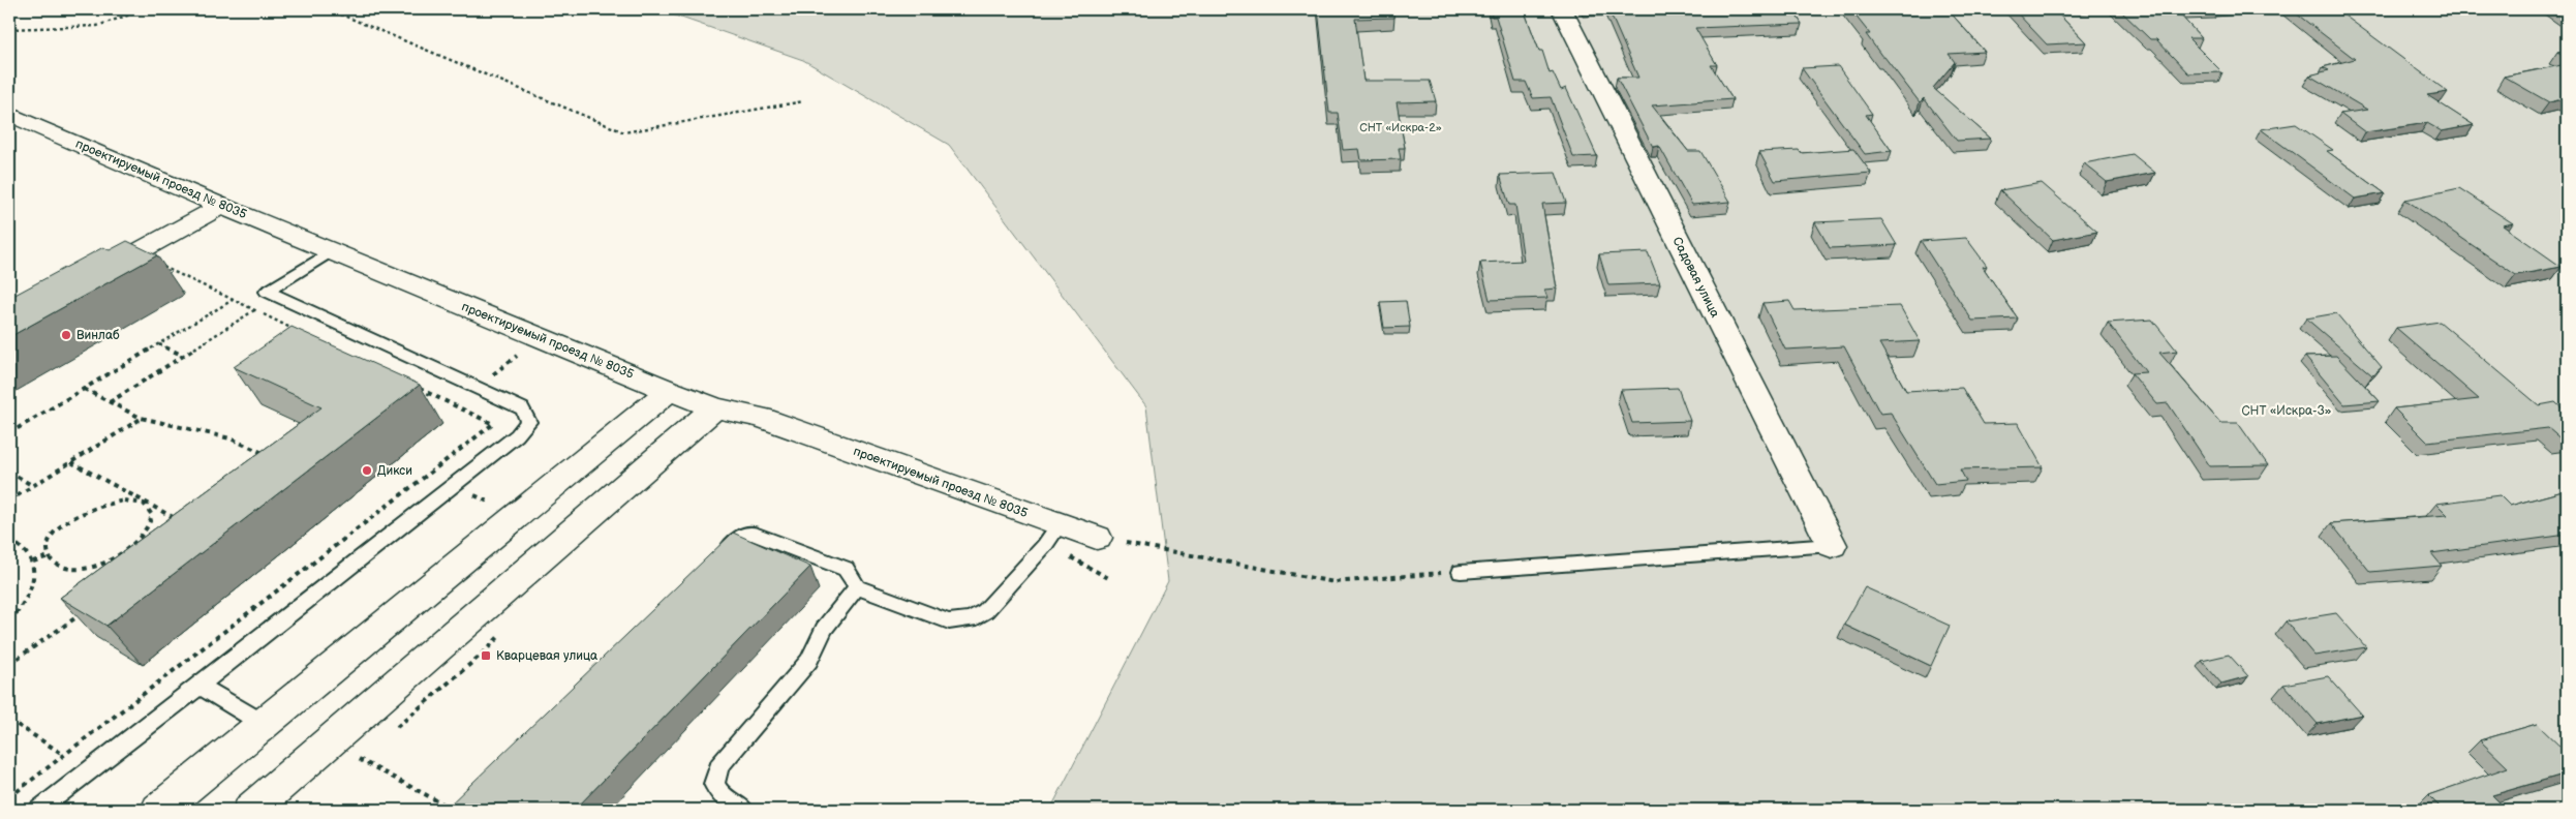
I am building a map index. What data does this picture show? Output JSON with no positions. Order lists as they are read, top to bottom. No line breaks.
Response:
{"streets":{"street":["проектируемый проезд № 8035","Садовая улица"]},"parks":["СНТ «Искра-2»","СНТ «Искра-3»"],"places":{"other":["Винлаб","Дикси"],"transit":["Кварцевая улица"]}}
